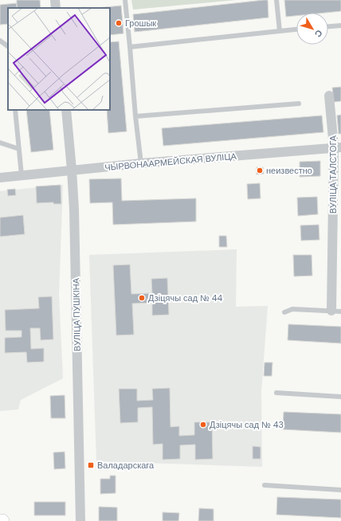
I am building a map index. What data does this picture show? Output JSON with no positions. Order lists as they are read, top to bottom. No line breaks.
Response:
{"streets":{"street":["ЧЫРВОНААРМЕЙСКАЯ ВУЛІЦА","ВУЛІЦА ТАЛСТОГА","ВУЛІЦА ПУШКІНА"]},"crossings":[["ЧЫРВОНААРМЕЙСКАЯ ВУЛІЦА","ВУЛІЦА ТАЛСТОГА"],["ЧЫРВОНААРМЕЙСКАЯ ВУЛІЦА","ВУЛІЦА ПУШКІНА"]],"places":{"other":["Грошык","неизвестно","Дзіцячы сад № 44","Дзіцячы сад № 43"],"transit":["Валадарскага"]},"north":"bottom right"}
